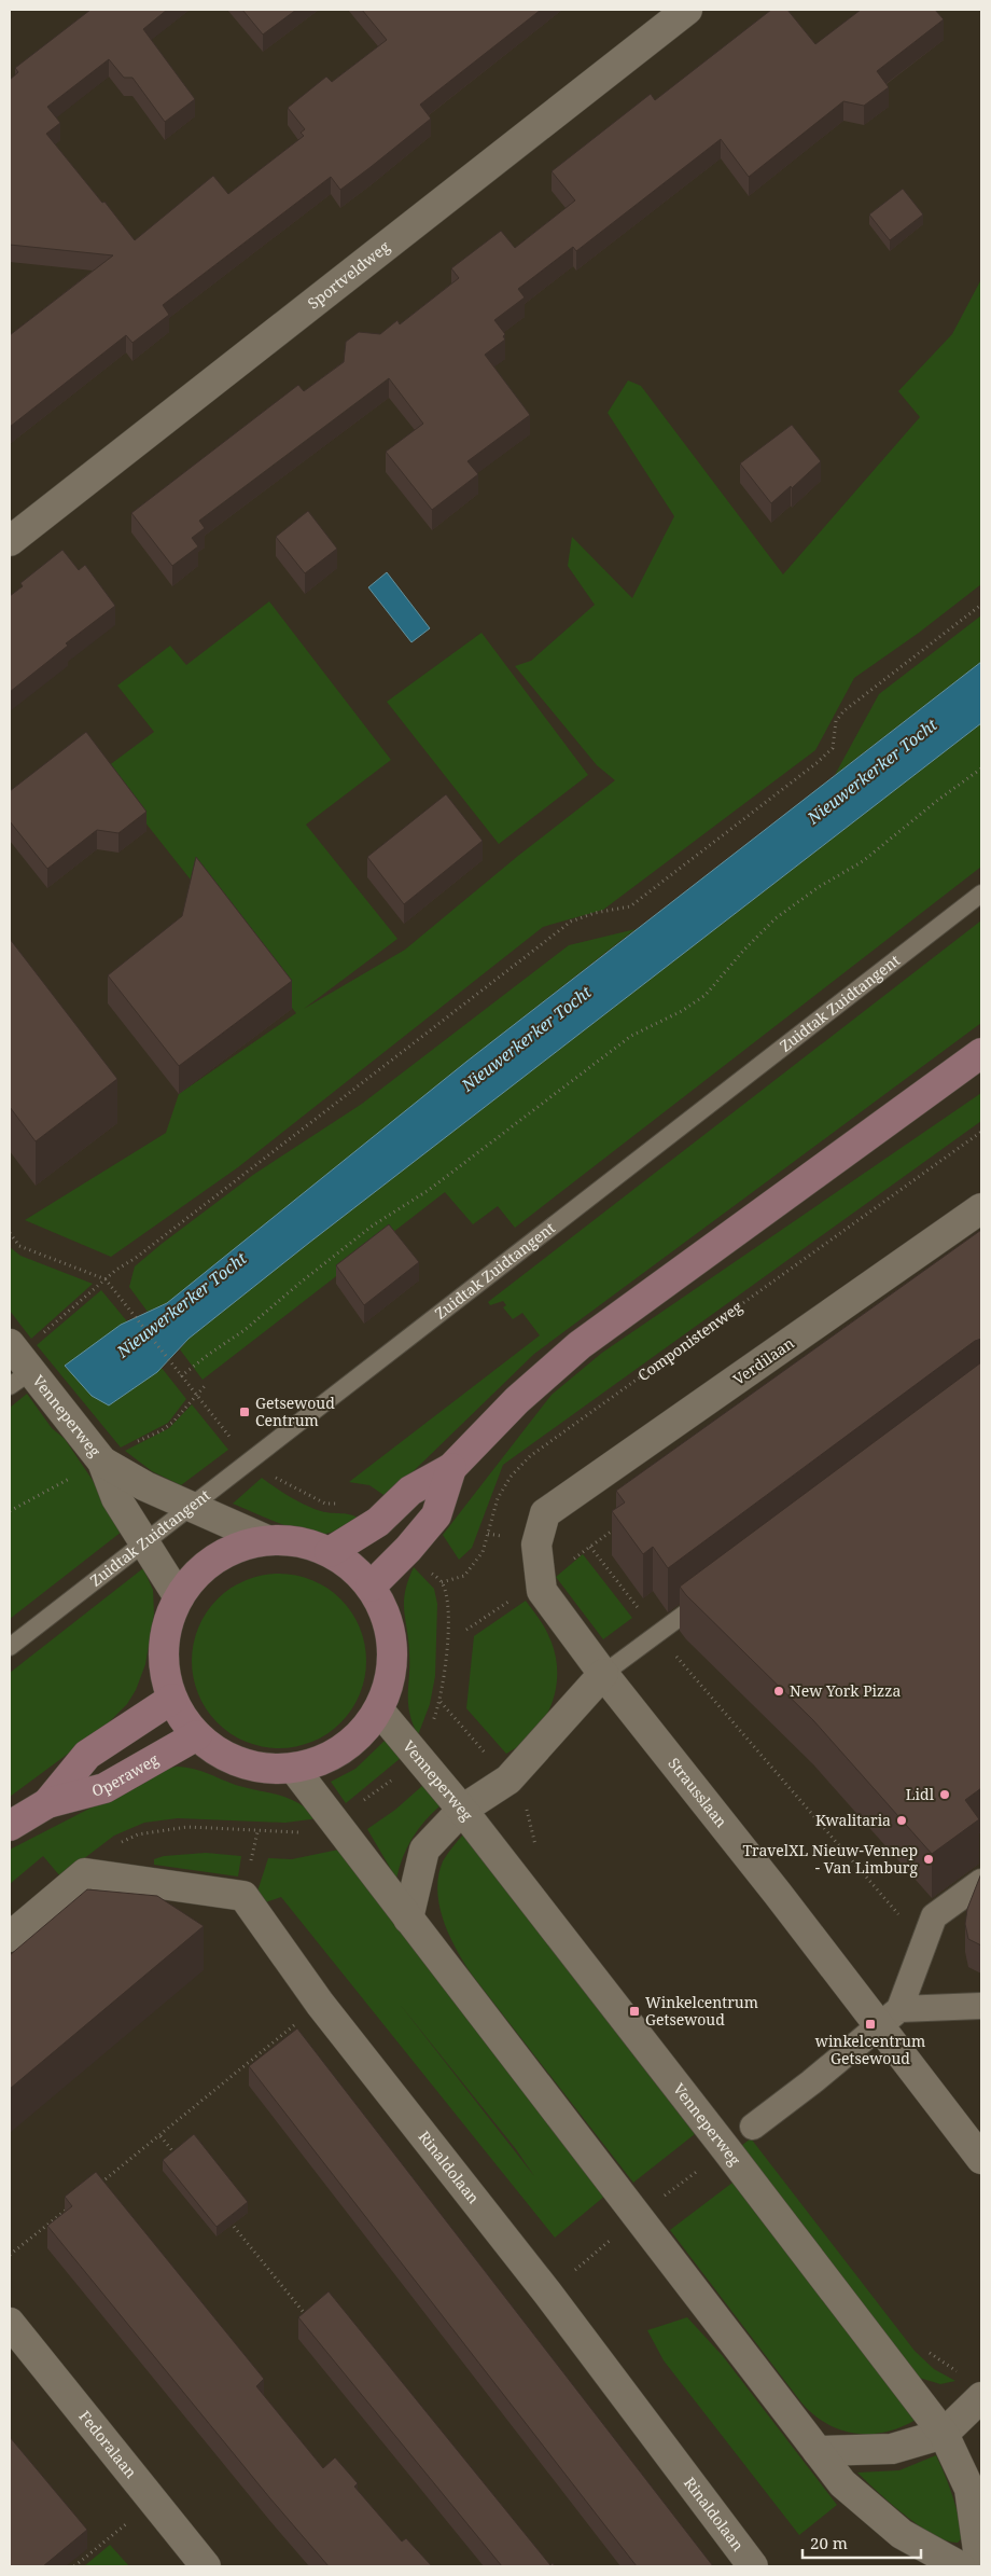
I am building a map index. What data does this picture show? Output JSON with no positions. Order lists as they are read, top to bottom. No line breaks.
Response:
{"streets":{"main road":["Operaweg"],"street":["Sportveldweg","Verdilaan","Venneperweg","Strausslaan","Rinaldolaan","Fedoralaan"],"lane":["Zuidtak Zuidtangent"],"path":["Componistenweg"]},"crossings":[["Zuidtak Zuidtangent","Venneperweg"],["Verdilaan","Strausslaan"]],"water":["Nieuwerkerker Tocht"],"places":{"transit":["Getsewoud Centrum","Winkelcentrum Getsewoud","winkelcentrum Getsewoud"],"other":["New York Pizza","Lidl","Kwalitaria","TravelXL Nieuw-Vennep - Van Limburg"]},"scale_bar":"20 m"}
